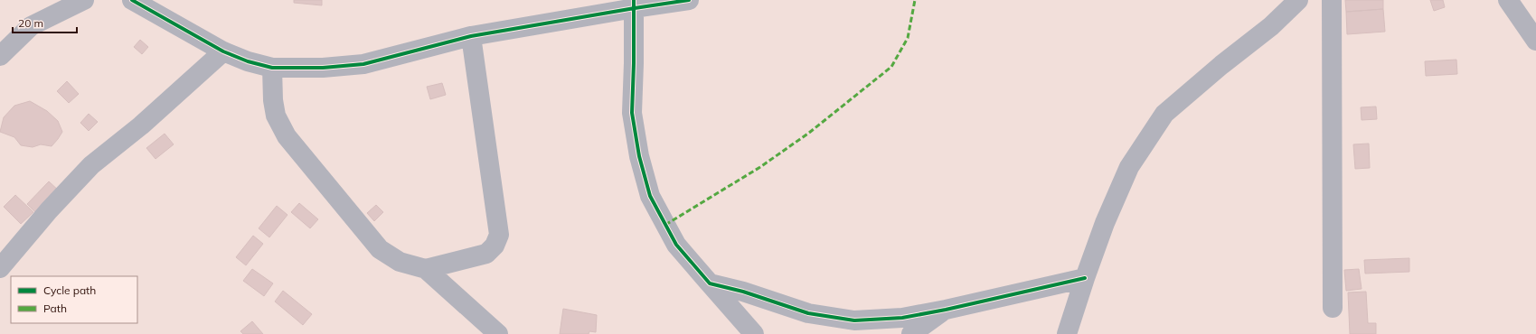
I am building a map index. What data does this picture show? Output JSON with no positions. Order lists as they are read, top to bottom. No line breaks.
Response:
{"legend":["Cycle path","Path"],"scale_bar":"20 m"}
